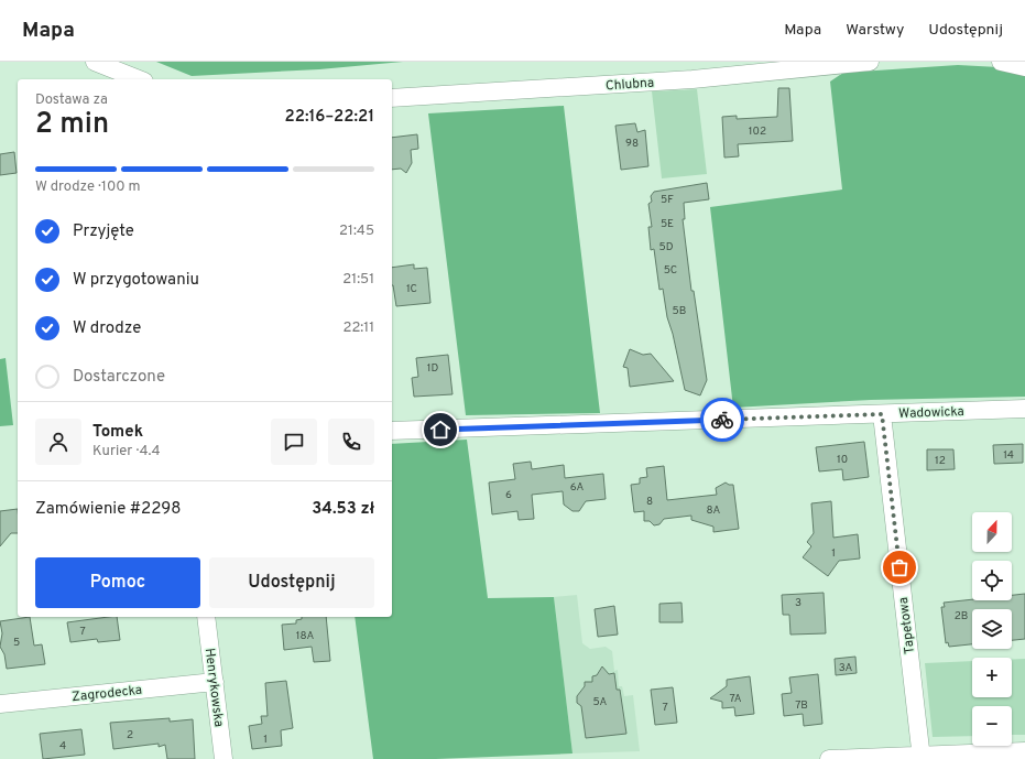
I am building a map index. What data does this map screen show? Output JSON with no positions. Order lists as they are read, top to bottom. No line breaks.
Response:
{"streets":{"street":["Chlubna","Wadowicka","Tapetowa","Henrykowska","Zagrodecka"]},"crossings":[["Wadowicka","Tapetowa"],["Henrykowska","Zagrodecka"]],"house_numbers":["102","98","5F","5E","5D","5C","1C","5B","1D","14","10","12","6A","6","8","8A","1","3","2B","7","18A","5","3A","7A","5A","7B","7","2","1","4"],"north":"top","page":{"header":"Mapa","nav":["Mapa","Warstwy","Udostępnij"],"heading":["2 min","Dostawa za","22:16–22:21"],"panel":["Tomek","Kurier · 4.4","Zamówienie #2298","34.53 zł"],"bar":"W drodze · 100 m","list":[["Przyjęte","21:45"],["W przygotowaniu","21:51"],["W drodze","22:11"],"Dostarczone"],"map_buttons":["+","−"],"buttons":["Pomoc","Udostępnij"]}}
